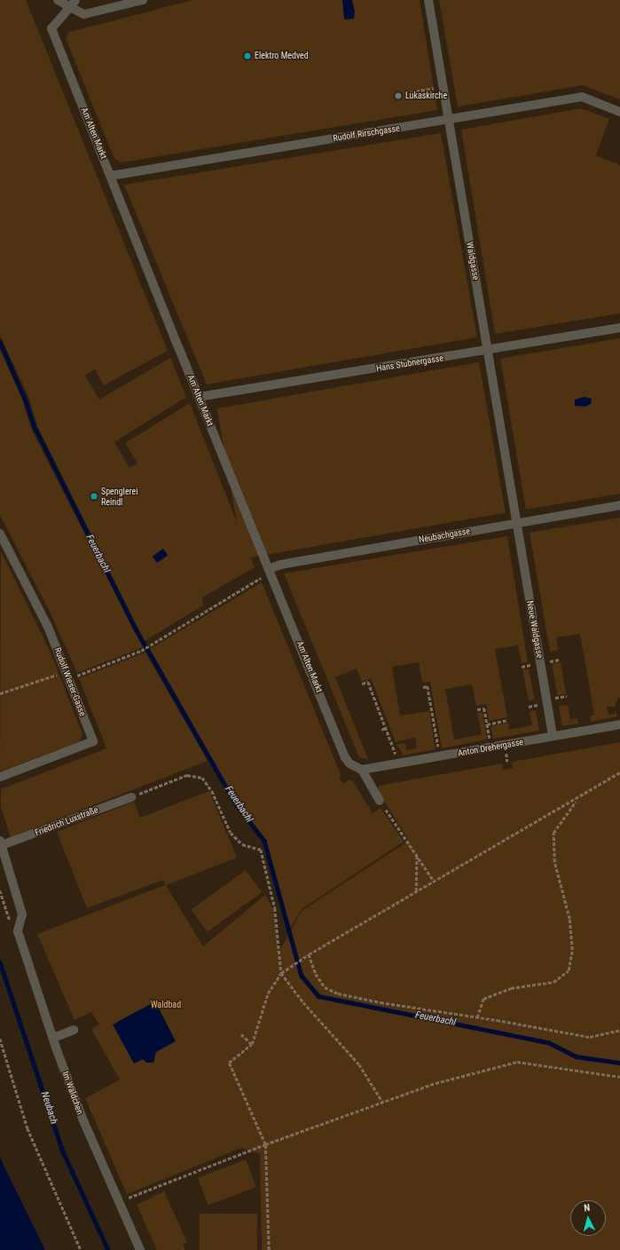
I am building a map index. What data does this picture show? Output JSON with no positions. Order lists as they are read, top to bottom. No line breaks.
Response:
{"streets":{"street":["Am Alten Markt","Rudolf Rirschgasse","Waldgasse","Hans Stubnergasse","Neubachgasse","Neue Waldgasse","Rudolf Wieser-Gasse","Anton Drehergasse","Friedrich Luxstraße","Im Wäldchen"]},"crossings":[["Am Alten Markt","Rudolf Rirschgasse"],["Am Alten Markt","Hans Stubnergasse"],["Am Alten Markt","Neubachgasse"],["Am Alten Markt","Anton Drehergasse"],["Rudolf Rirschgasse","Waldgasse"],["Waldgasse","Hans Stubnergasse"],["Waldgasse","Neubachgasse"],["Waldgasse","Neue Waldgasse"],["Neubachgasse","Neue Waldgasse"],["Neue Waldgasse","Anton Drehergasse"],["Friedrich Luxstraße","Im Wäldchen"]],"water":["Feuerbachl","Neubach"],"parks":["Waldbad"],"places":["Elektro Medved","Lukaskirche","Spenglerei Reindl"],"north":"top"}
